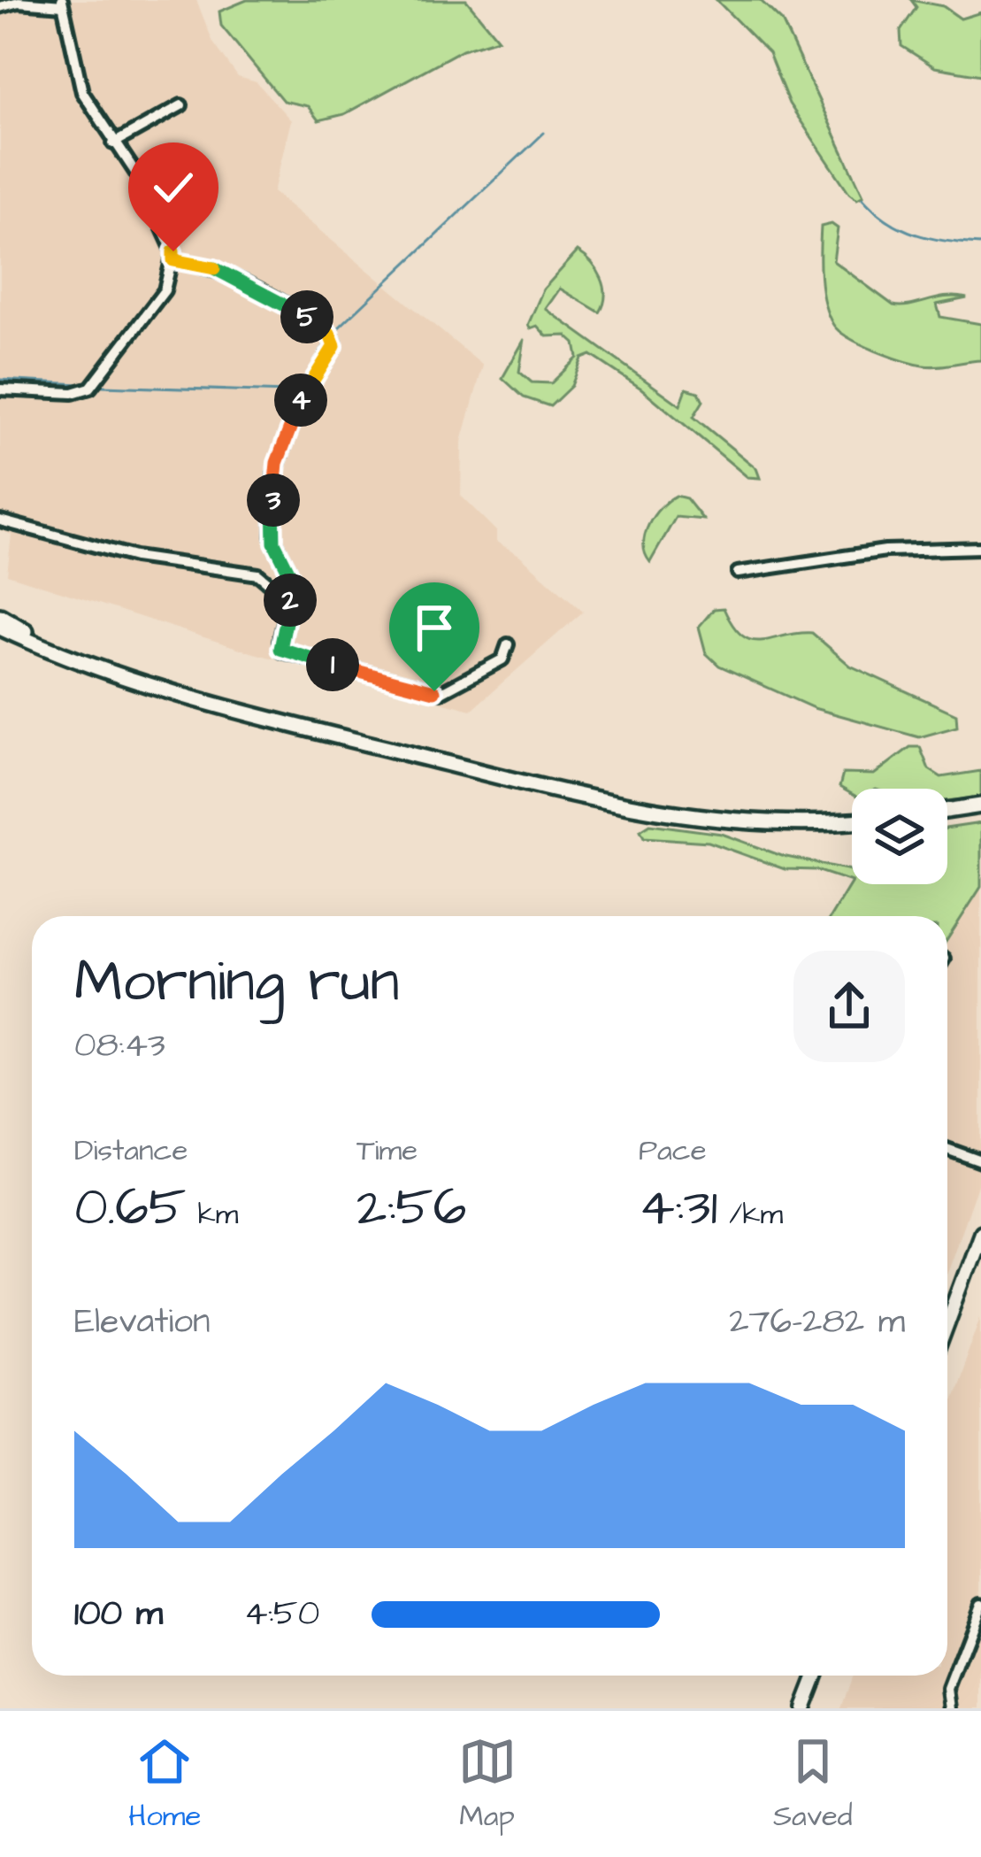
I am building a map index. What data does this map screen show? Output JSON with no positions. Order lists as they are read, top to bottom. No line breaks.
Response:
{"page":{"pins":["5","4","3","2","1"],"heading":["Morning run","08:43"],"stats":[["Distance","0.65 km"],["Time","2:56"],["Pace","4:31 /km"]],"chart":["Elevation","276–282 m"],"list":[{"name":"100 m","note":"4:50"}],"tabs":["Home","Map","Saved"]}}
